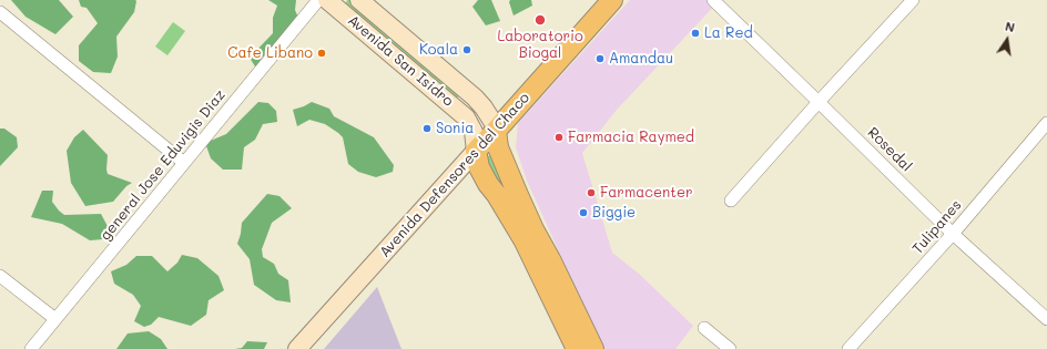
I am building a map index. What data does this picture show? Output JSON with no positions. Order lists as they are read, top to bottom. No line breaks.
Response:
{"streets":{"main road":["Avenida San Isidro","Avenida Defensores del Chaco"],"street":["Rosedal","general Jose Eduvigis Diaz","Tulipanes"]},"crossings":[["Avenida San Isidro","Avenida Defensores del Chaco"],["Rosedal","Tulipanes"]],"places":["Laboratorio Biogal","La Red","Koala","Cafe Libano","Amandau","Sonia","Farmacia Raymed","Farmacenter","Biggie"],"north":"top"}
